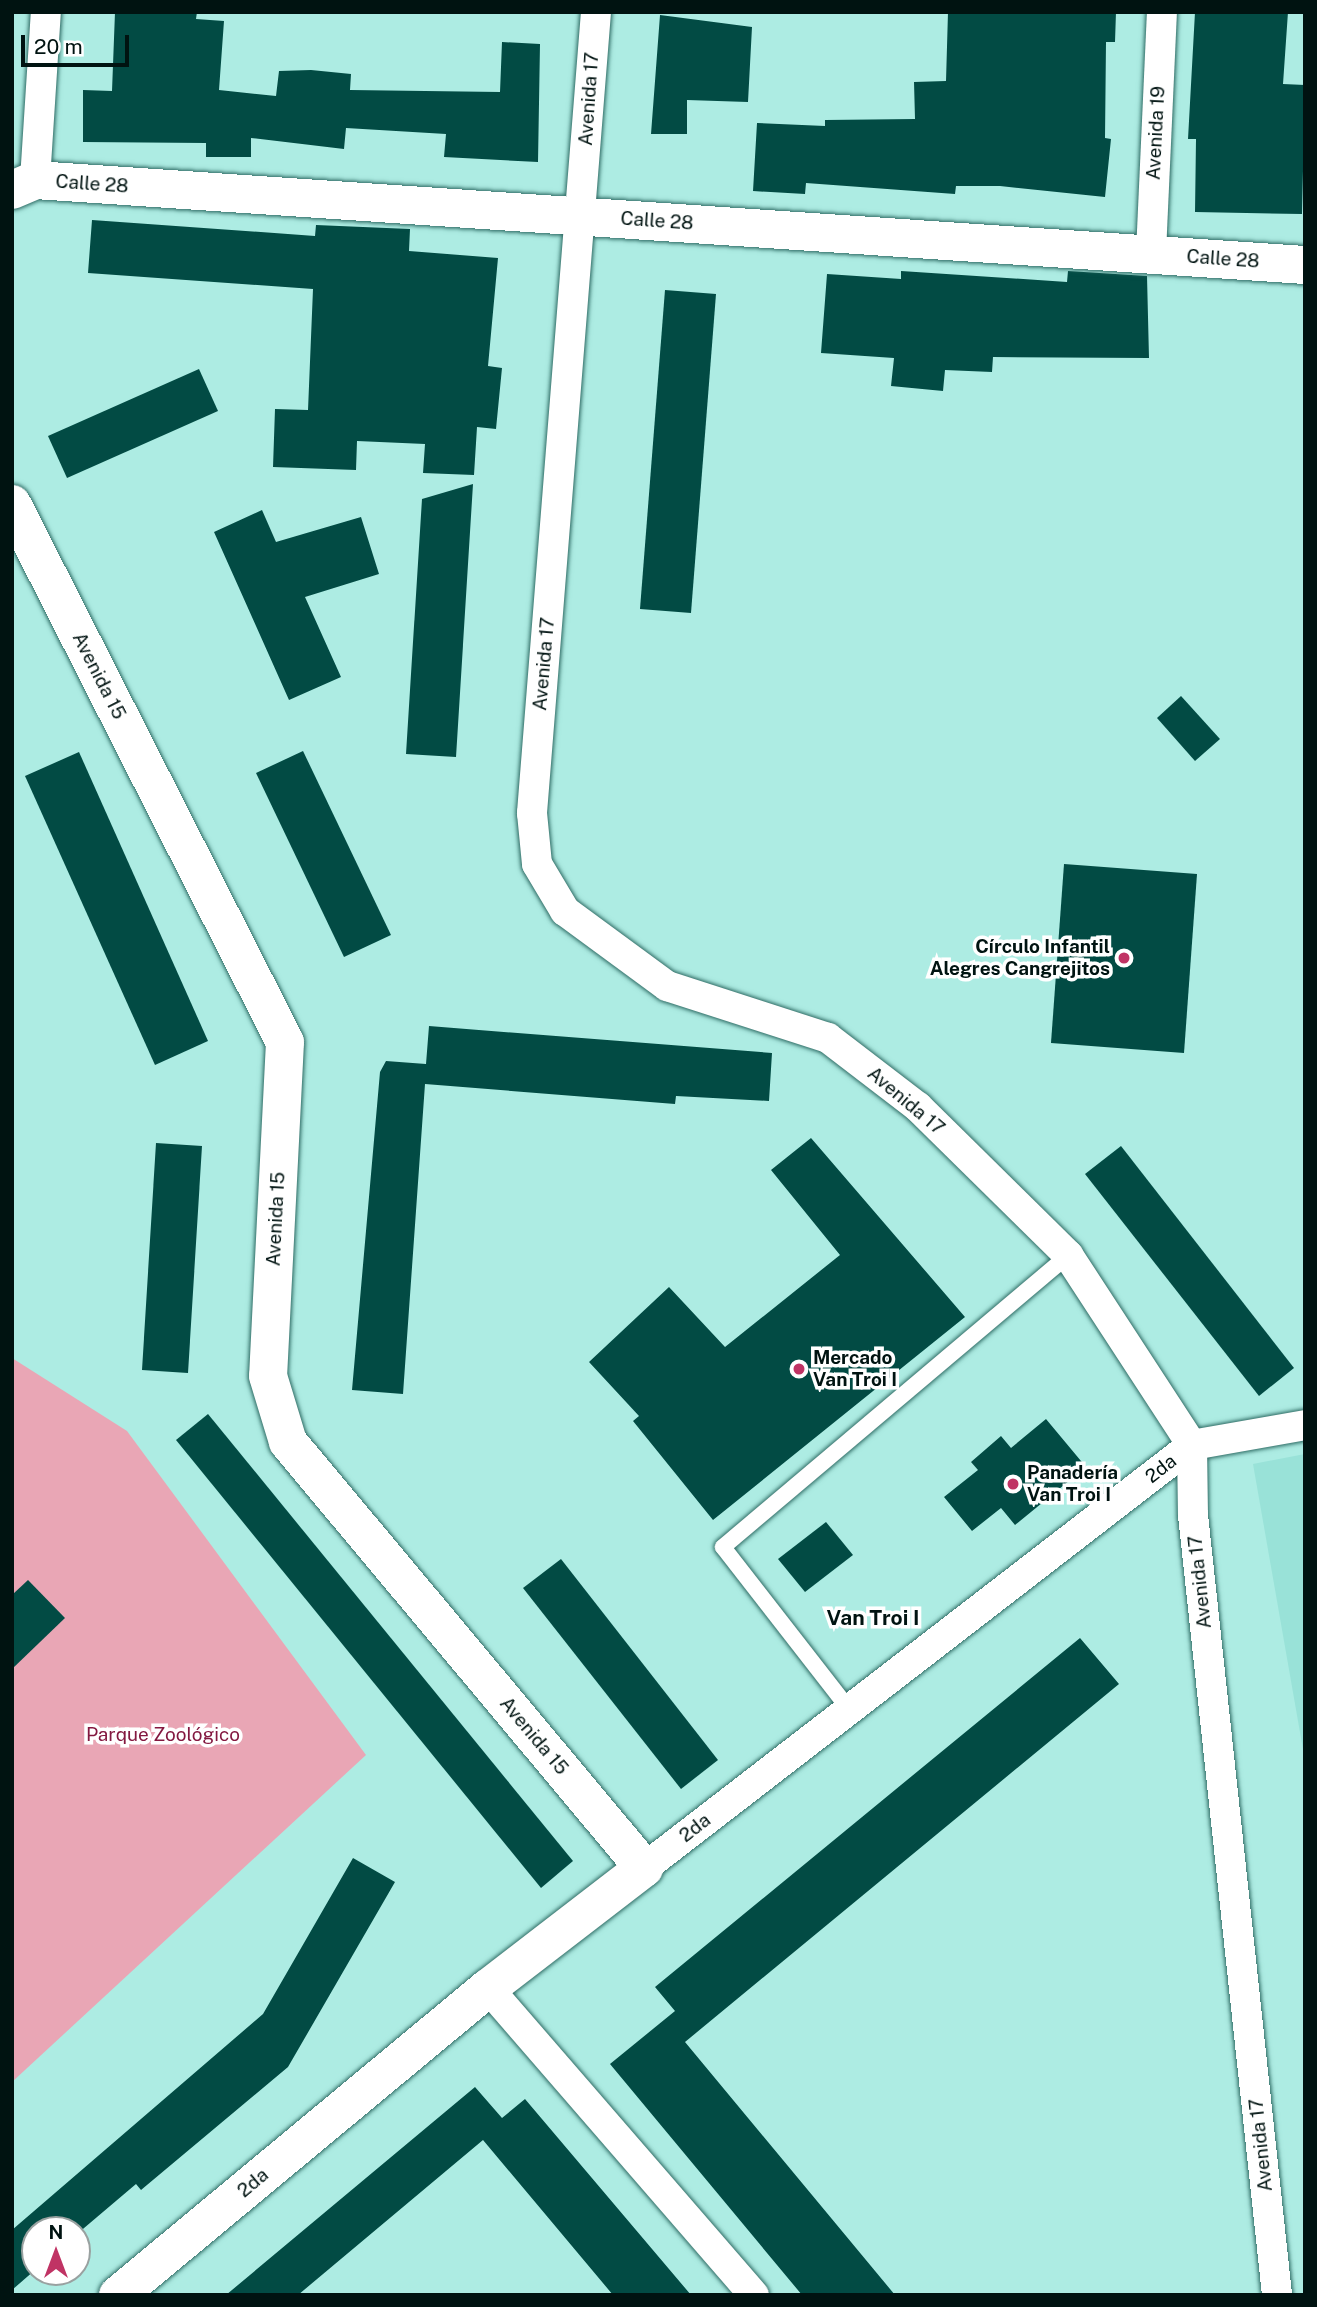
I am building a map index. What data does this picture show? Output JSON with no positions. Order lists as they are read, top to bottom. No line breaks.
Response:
{"streets":{"street":["Avenida 17","Avenida 19","Calle 28","Avenida 15","2da"]},"crossings":[["Avenida 17","Calle 28"],["Avenida 17","2da"],["Avenida 19","Calle 28"],["Avenida 15","2da"]],"districts":["Van Troi I"],"parks":["Parque Zoológico"],"places":["Círculo Infantil Alegres Cangrejitos","Mercado Van Troi I","Panadería Van Troi I"],"scale_bar":"20 m","north":"top"}
